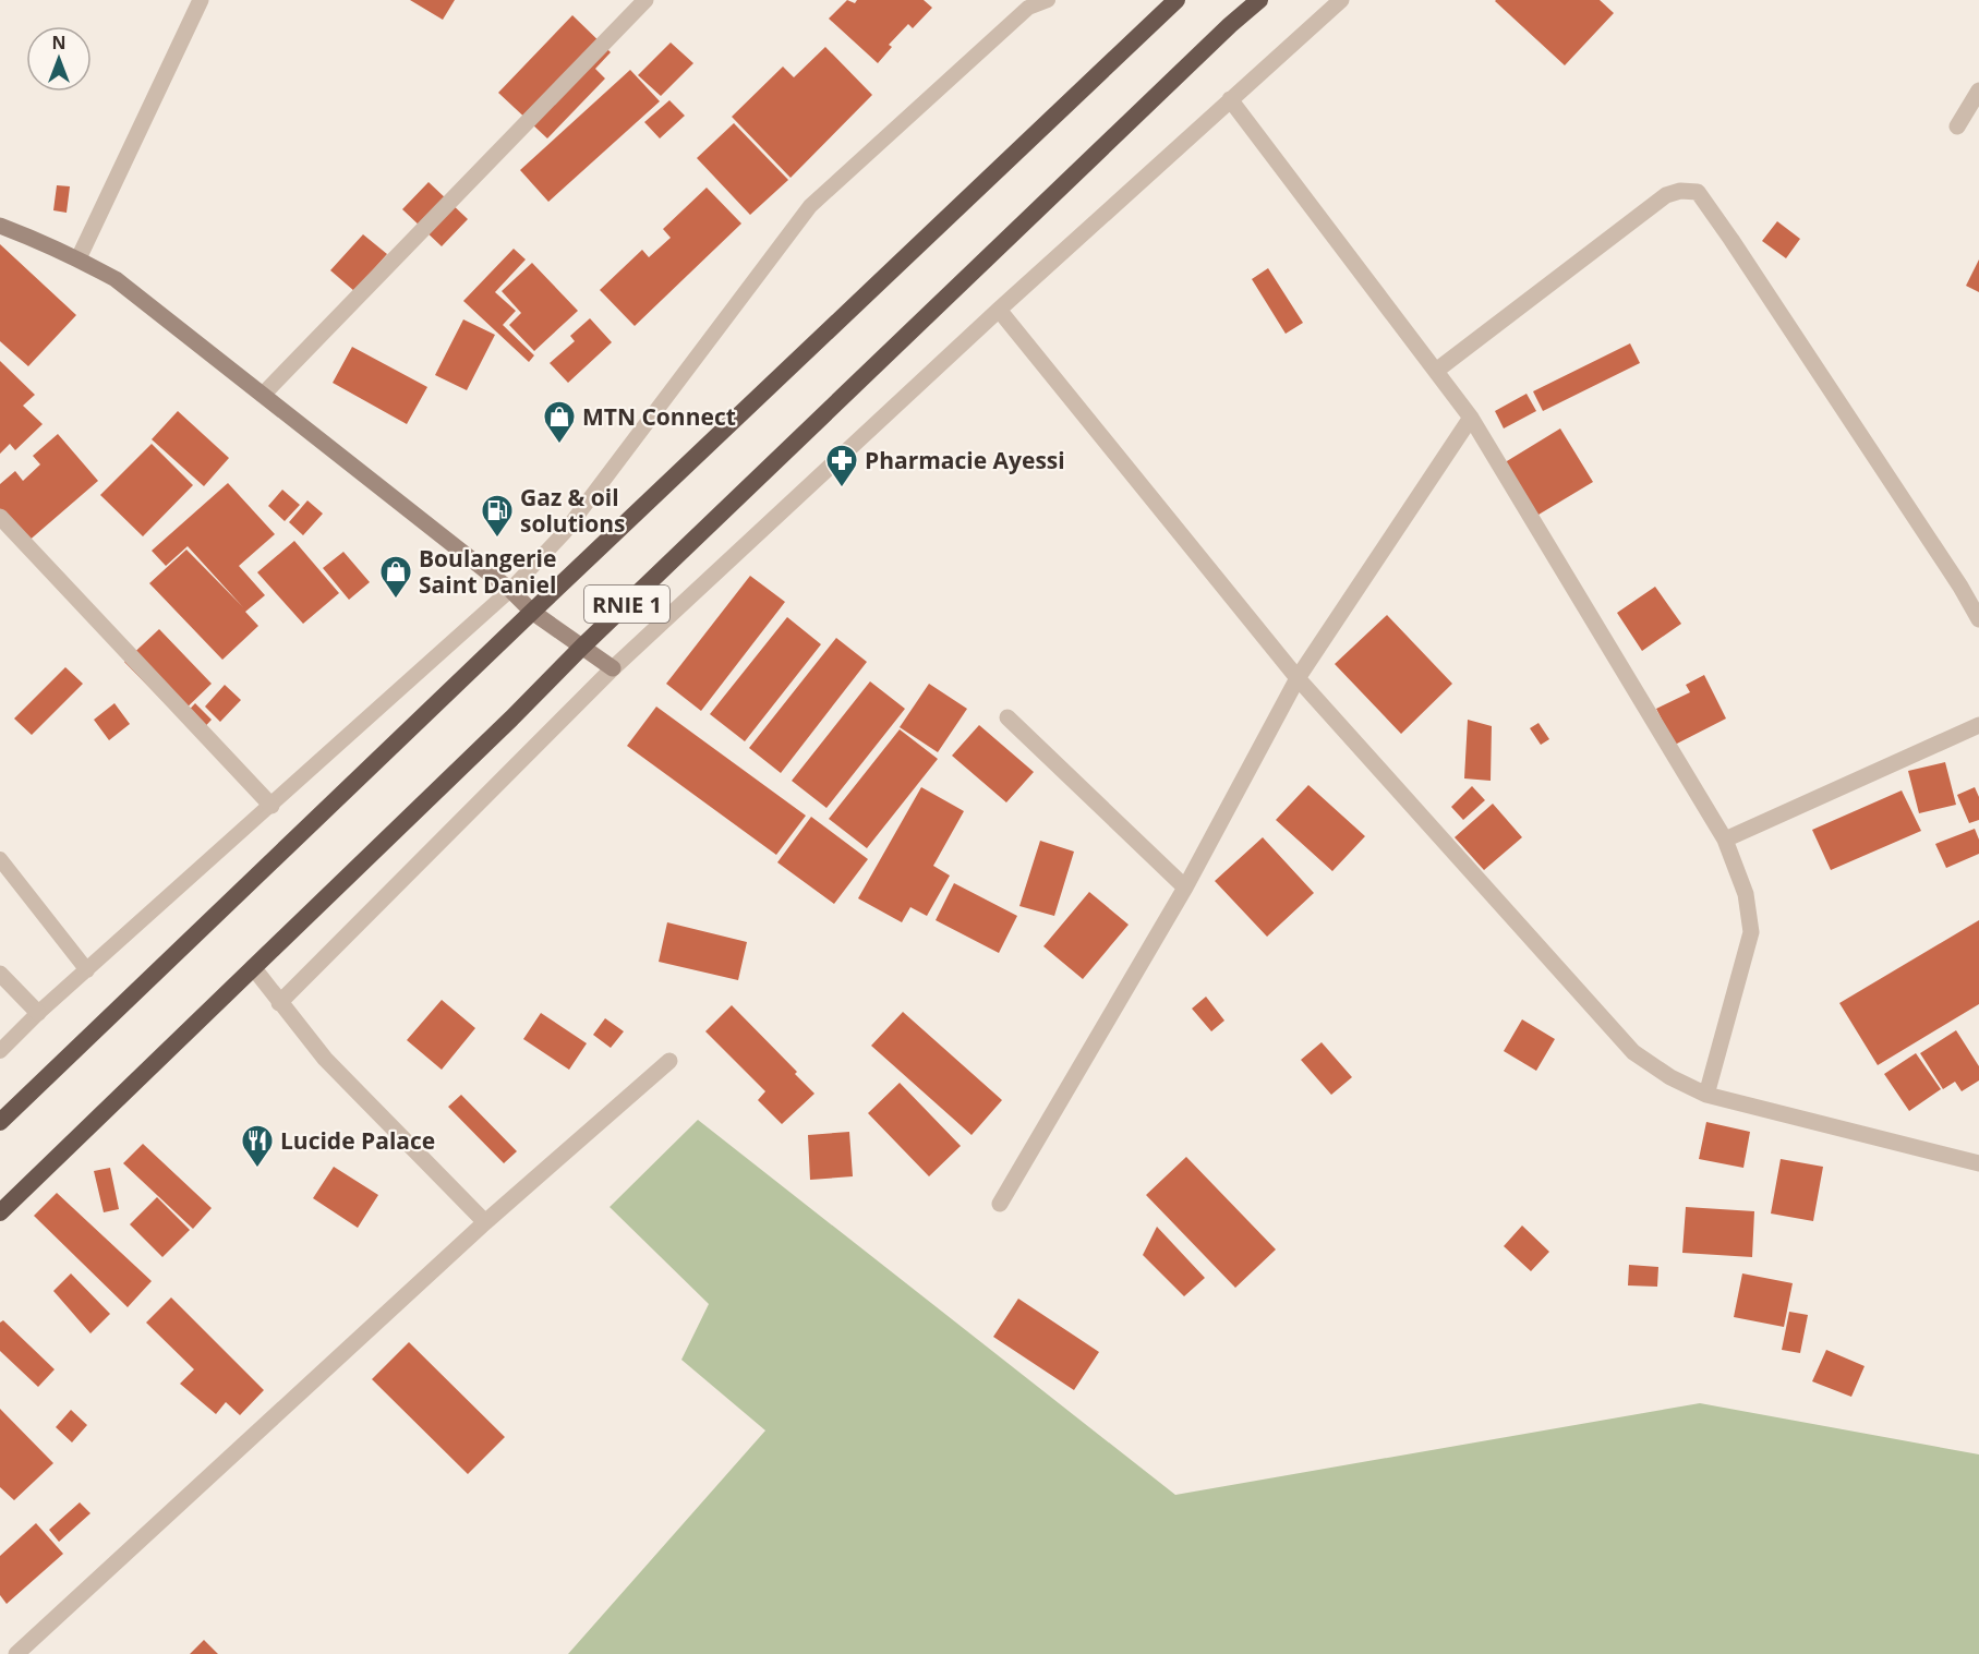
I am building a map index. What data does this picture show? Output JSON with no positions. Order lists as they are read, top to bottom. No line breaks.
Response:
{"streets":{"highway":["RNIE 1"]},"places":{"shop":["MTN Connect","Boulangerie Saint Daniel"],"pharmacy":["Pharmacie Ayessi"],"fuel station":["Gaz & oil solutions"],"restaurant":["Lucide Palace"]},"north":"top"}
